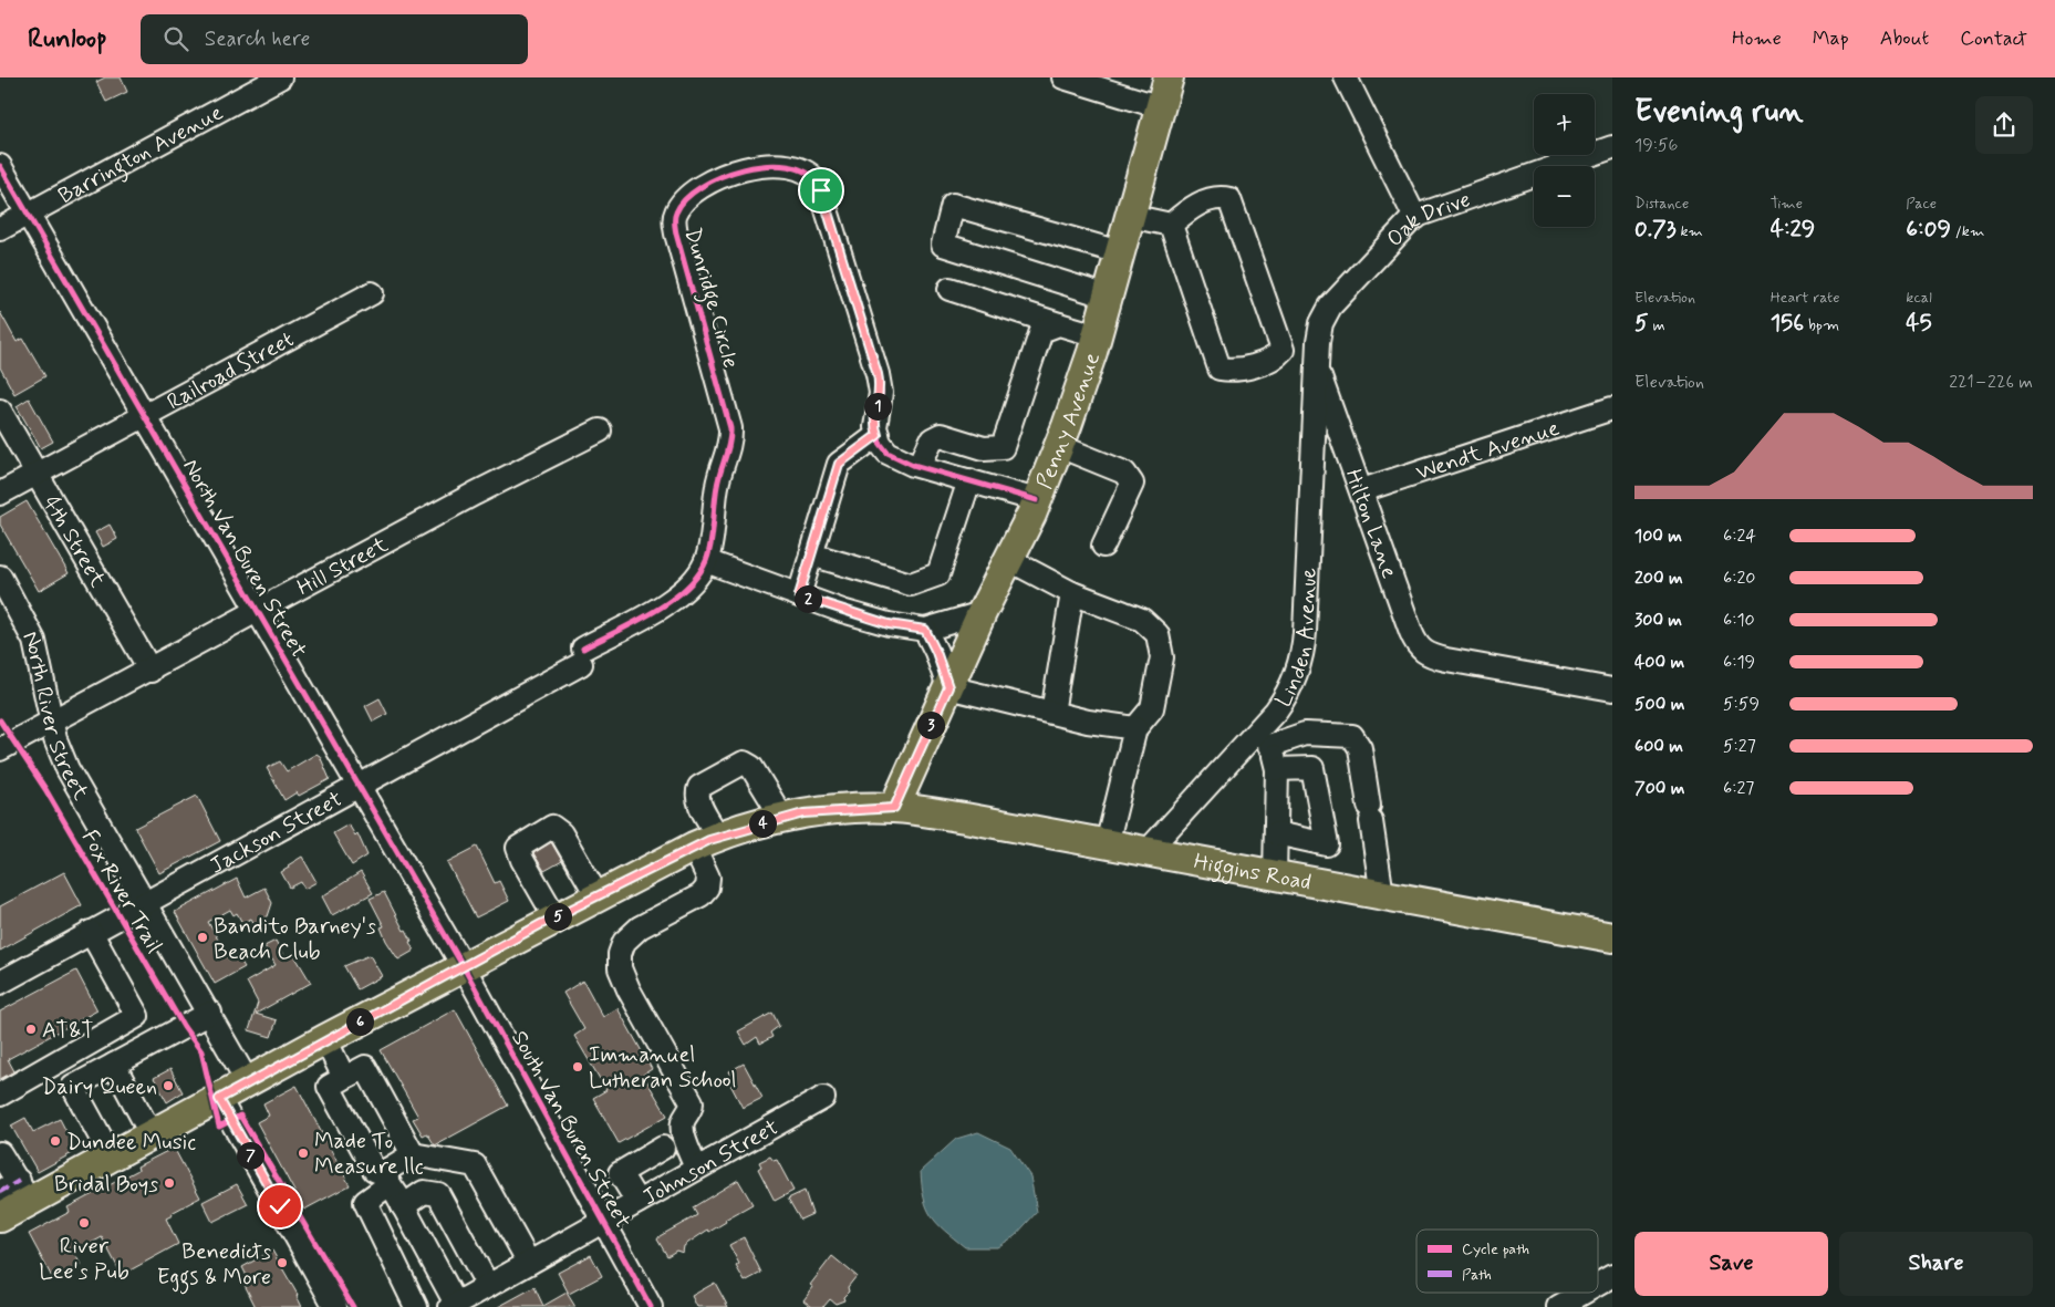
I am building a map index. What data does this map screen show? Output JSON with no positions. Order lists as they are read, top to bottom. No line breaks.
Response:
{"streets":{"main road":["Penny Avenue","Higgins Road"],"street":["Barrington Avenue","Oak Drive","Dunridge Circle","Railroad Street","Wendt Avenue","Hilton Lane","4th Street","North Van Buren Street","Hill Street","Linden Avenue","North River Street","Jackson Street","South Van Buren Street","Johnson Street"],"cycle path":["Fox River Trail"]},"crossings":[["Barrington Avenue","North Van Buren Street"],["Oak Drive","Hilton Lane"],["Oak Drive","Linden Avenue"],["Dunridge Circle","Jackson Street"],["Railroad Street","4th Street"],["Railroad Street","North Van Buren Street"],["Penny Avenue","Higgins Road"],["Wendt Avenue","Hilton Lane"],["Hilton Lane","Linden Avenue"],["4th Street","Hill Street"],["North Van Buren Street","Hill Street"],["North Van Buren Street","Jackson Street"],["North Van Buren Street","Higgins Road"],["North Van Buren Street","South Van Buren Street"],["Hill Street","North River Street"],["Linden Avenue","Higgins Road"],["North River Street","Jackson Street"],["North River Street","Higgins Road"],["Higgins Road","South Van Buren Street"],["South Van Buren Street","Johnson Street"]],"places":["Bandito Barney's Beach Club","AT&T","Immanuel Lutheran School","Dairy Queen","Dundee Music","Made To Measure llc","Bridal Boys","River Lee's Pub","Benedicts Eggs & More"],"legend":["Cycle path","Path"],"page":{"header":"Runloop","search":"Search here","nav":["Home","Map","About","Contact"],"heading":["Evening run","19:56"],"map_buttons":["+","−"],"stats":[["Distance","0.73 km"],["Time","4:29"],["Pace","6:09 /km"],["Elevation","5 m"],["Heart rate","156 bpm"],["kcal","45"]],"chart":["Elevation","221–226 m"],"pins":["1","2","3","4","5","6","7"],"list":[{"name":"100 m","note":"6:24"},{"name":"200 m","note":"6:20"},{"name":"300 m","note":"6:10"},{"name":"400 m","note":"6:19"},{"name":"500 m","note":"5:59"},{"name":"600 m","note":"5:27"},{"name":"700 m","note":"6:27"}],"buttons":["Save","Share"]}}
